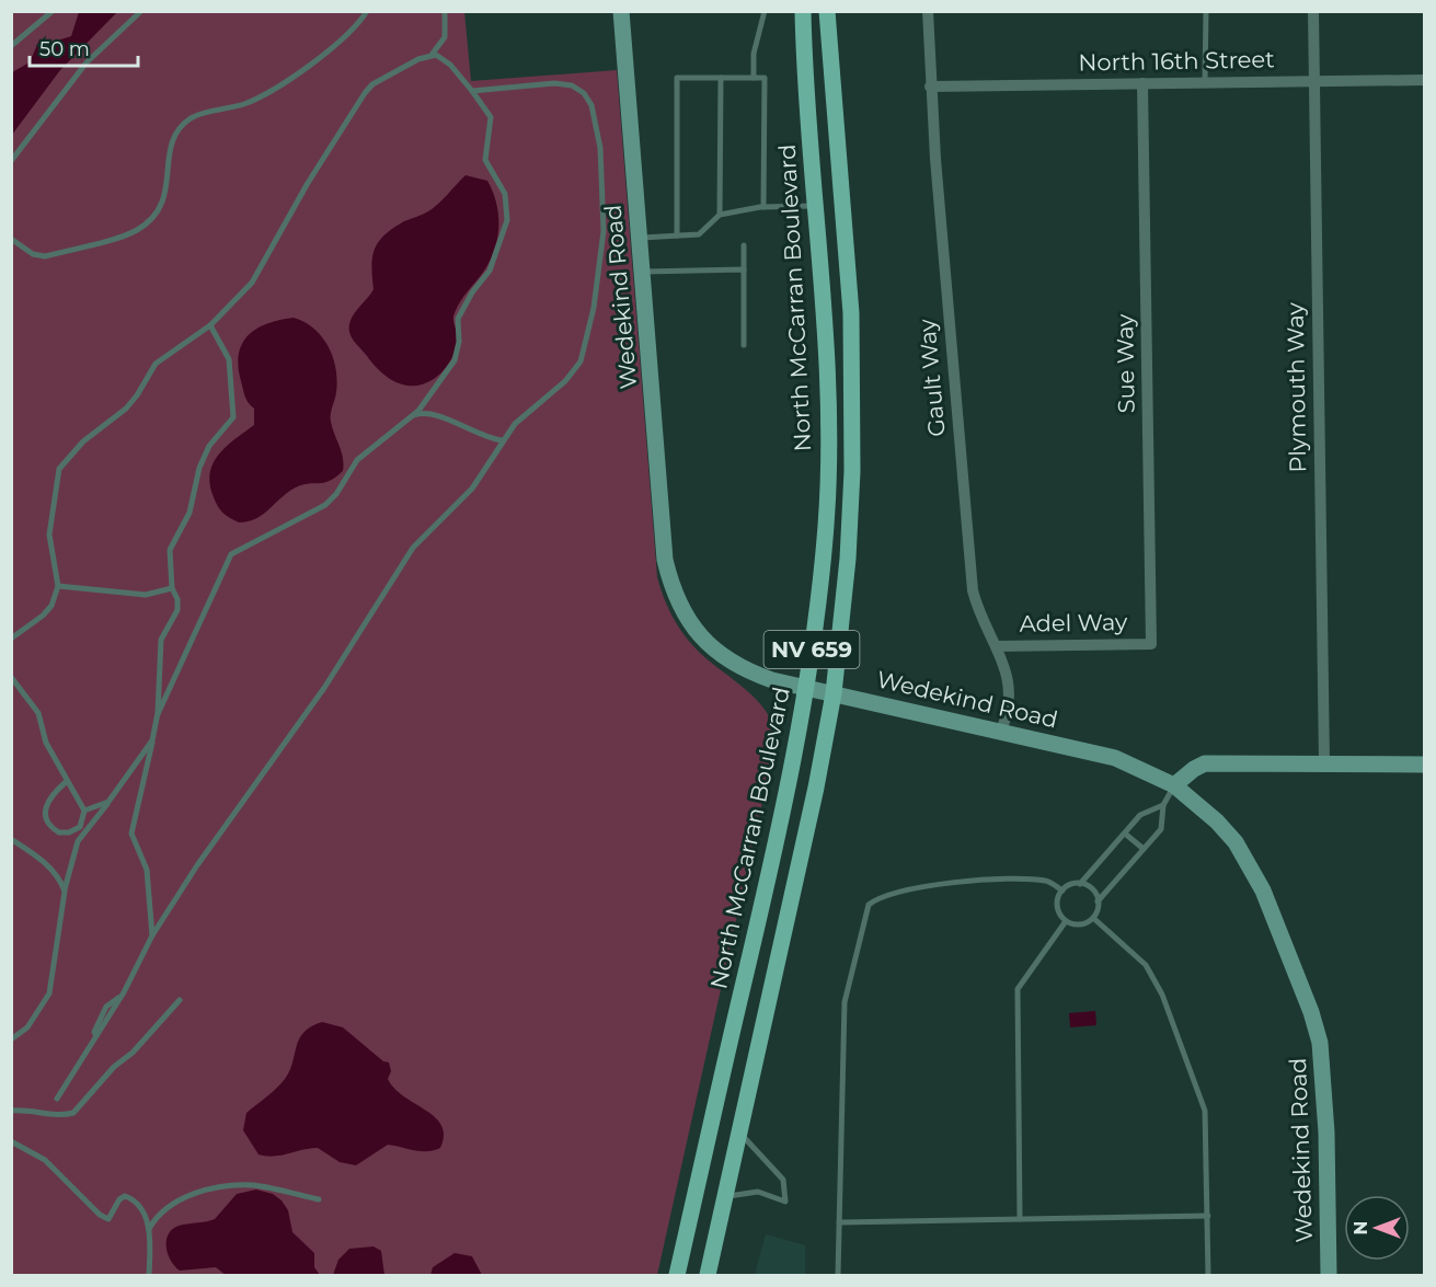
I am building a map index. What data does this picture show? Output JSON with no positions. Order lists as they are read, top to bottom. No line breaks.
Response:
{"streets":{"main road":["North McCarran Boulevard","NV 659"],"street":["North 16th Street","Wedekind Road","Sue Way","Gault Way","Plymouth Way","Adel Way"]},"crossings":[["North 16th Street","Sue Way"],["North 16th Street","Gault Way"],["North 16th Street","Plymouth Way"],["Wedekind Road","North McCarran Boulevard"],["Wedekind Road","Gault Way"],["Sue Way","Adel Way"],["Gault Way","Adel Way"]],"scale_bar":"50 m","north":"left"}
